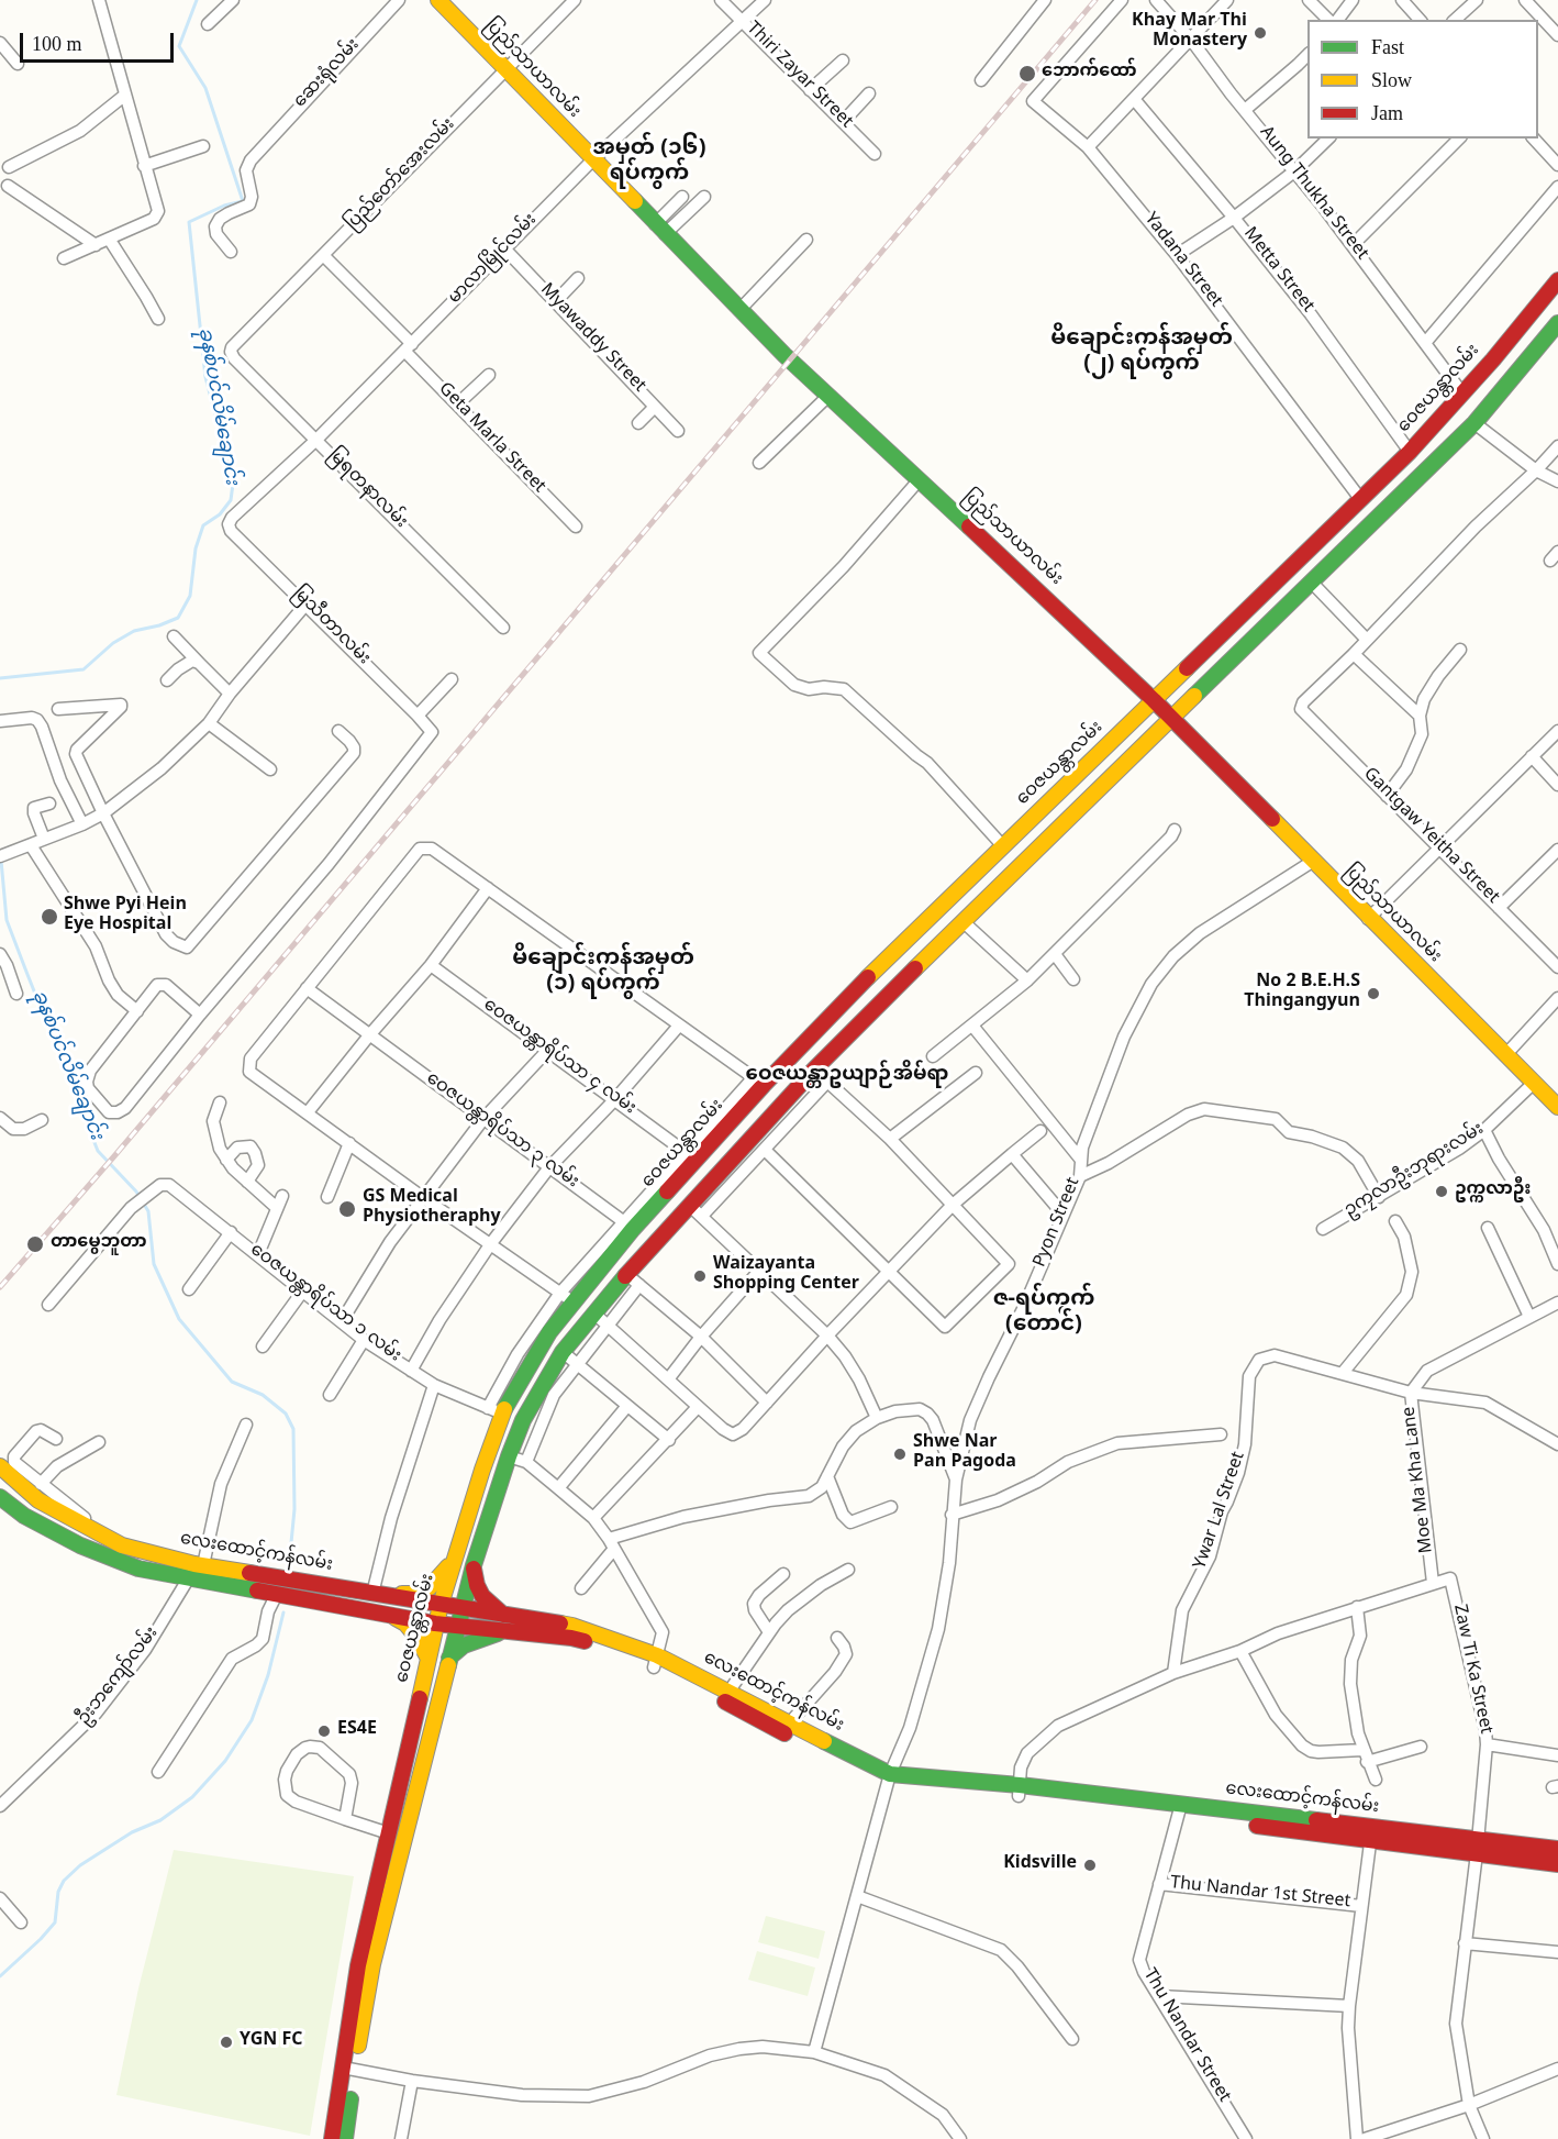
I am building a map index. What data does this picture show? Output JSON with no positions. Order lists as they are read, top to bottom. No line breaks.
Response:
{"streets":{"main road":["ပြည်သာယာလမ်း","ဝေဇယန္တာလမ်း","လေးထောင့်ကန်လမ်း"],"street":["ဆေးရုံလမ်း","Thiri Zayar Street","ပြည်တော်အေးလမ်း","Aung Thukha Street","မာလာမြိုင်လမ်း","Yadana Street","Metta Street","Myawaddy Street","Geta Marla Street","မြရတနာလမ်း","မြသီတာလမ်း","Gantgaw Yeitha Street","ဝေဇယန္တာရိပ်သာ ၄ လမ်း","ဝေဇယန္တာရိပ်သာ ၃ လမ်း","ဥကၠလာဦးဘုရားလမ်း","Pyon Street","ဝေဇယန္တာရိပ်သာ ၁ လမ်း","Moe Ma Kha Lane","Ywar Lal Street","Zaw Ti Ka Street","ဦးဘကျော်လမ်း","Thu Nandar 1st Street","Thu Nandar Street"]},"crossings":[["ပြည်သာယာလမ်း","ပြည်တော်အေးလမ်း"],["ပြည်သာယာလမ်း","မာလာမြိုင်လမ်း"],["ပြည်သာယာလမ်း","ဝေဇယန္တာလမ်း"],["ပြည်သာယာလမ်း","ဥကၠလာဦးဘုရားလမ်း"],["ပြည်သာယာလမ်း","Pyon Street"],["Thiri Zayar Street","မာလာမြိုင်လမ်း"],["ပြည်တော်အေးလမ်း","Geta Marla Street"],["ပြည်တော်အေးလမ်း","မြရတနာလမ်း"],["Aung Thukha Street","ဝေဇယန္တာလမ်း"],["မာလာမြိုင်လမ်း","Myawaddy Street"],["မာလာမြိုင်လမ်း","Geta Marla Street"],["မာလာမြိုင်လမ်း","မြရတနာလမ်း"],["မာလာမြိုင်လမ်း","မြသီတာလမ်း"],["Yadana Street","ဝေဇယန္တာလမ်း"],["Metta Street","ဝေဇယန္တာလမ်း"],["ဝေဇယန္တာလမ်း","ဝေဇယန္တာရိပ်သာ ၄ လမ်း"],["ဝေဇယန္တာလမ်း","ဝေဇယန္တာရိပ်သာ ၃ လမ်း"],["ဝေဇယန္တာလမ်း","ဝေဇယန္တာရိပ်သာ ၁ လမ်း"],["ဝေဇယန္တာလမ်း","လေးထောင့်ကန်လမ်း"],["Pyon Street","လေးထောင့်ကန်လမ်း"],["Moe Ma Kha Lane","Zaw Ti Ka Street"],["လေးထောင့်ကန်လမ်း","Zaw Ti Ka Street"],["လေးထောင့်ကန်လမ်း","ဦးဘကျော်လမ်း"],["လေးထောင့်ကန်လမ်း","Thu Nandar Street"],["Thu Nandar 1st Street","Thu Nandar Street"]],"districts":["အမှတ် (၁၆) ရပ်ကွက်","မိချောင်းကန်အမှတ် (၂) ရပ်ကွက်","မိချောင်းကန်အမှတ် (၁) ရပ်ကွက်","ဝေဇယန္တာဥယျာဉ်အိမ်ရာ","ဇ-ရပ်ကွက် (တောင်)"],"water":["ခုနစ်ပင်လိမ်ချောင်း"],"places":["Khay Mar Thi Monastery","ဘောက်ထော်","Shwe Pyi Hein Eye Hospital","No 2 B.E.H.S Thingangyun","ဥက္ကလာဦး","GS Medical Physiotheraphy","တာမွေဘူတာ","Waizayanta Shopping Center","Shwe Nar Pan Pagoda","ES4E","Kidsville","YGN FC"],"legend":["Fast","Slow","Jam"],"scale_bar":"100 m"}
